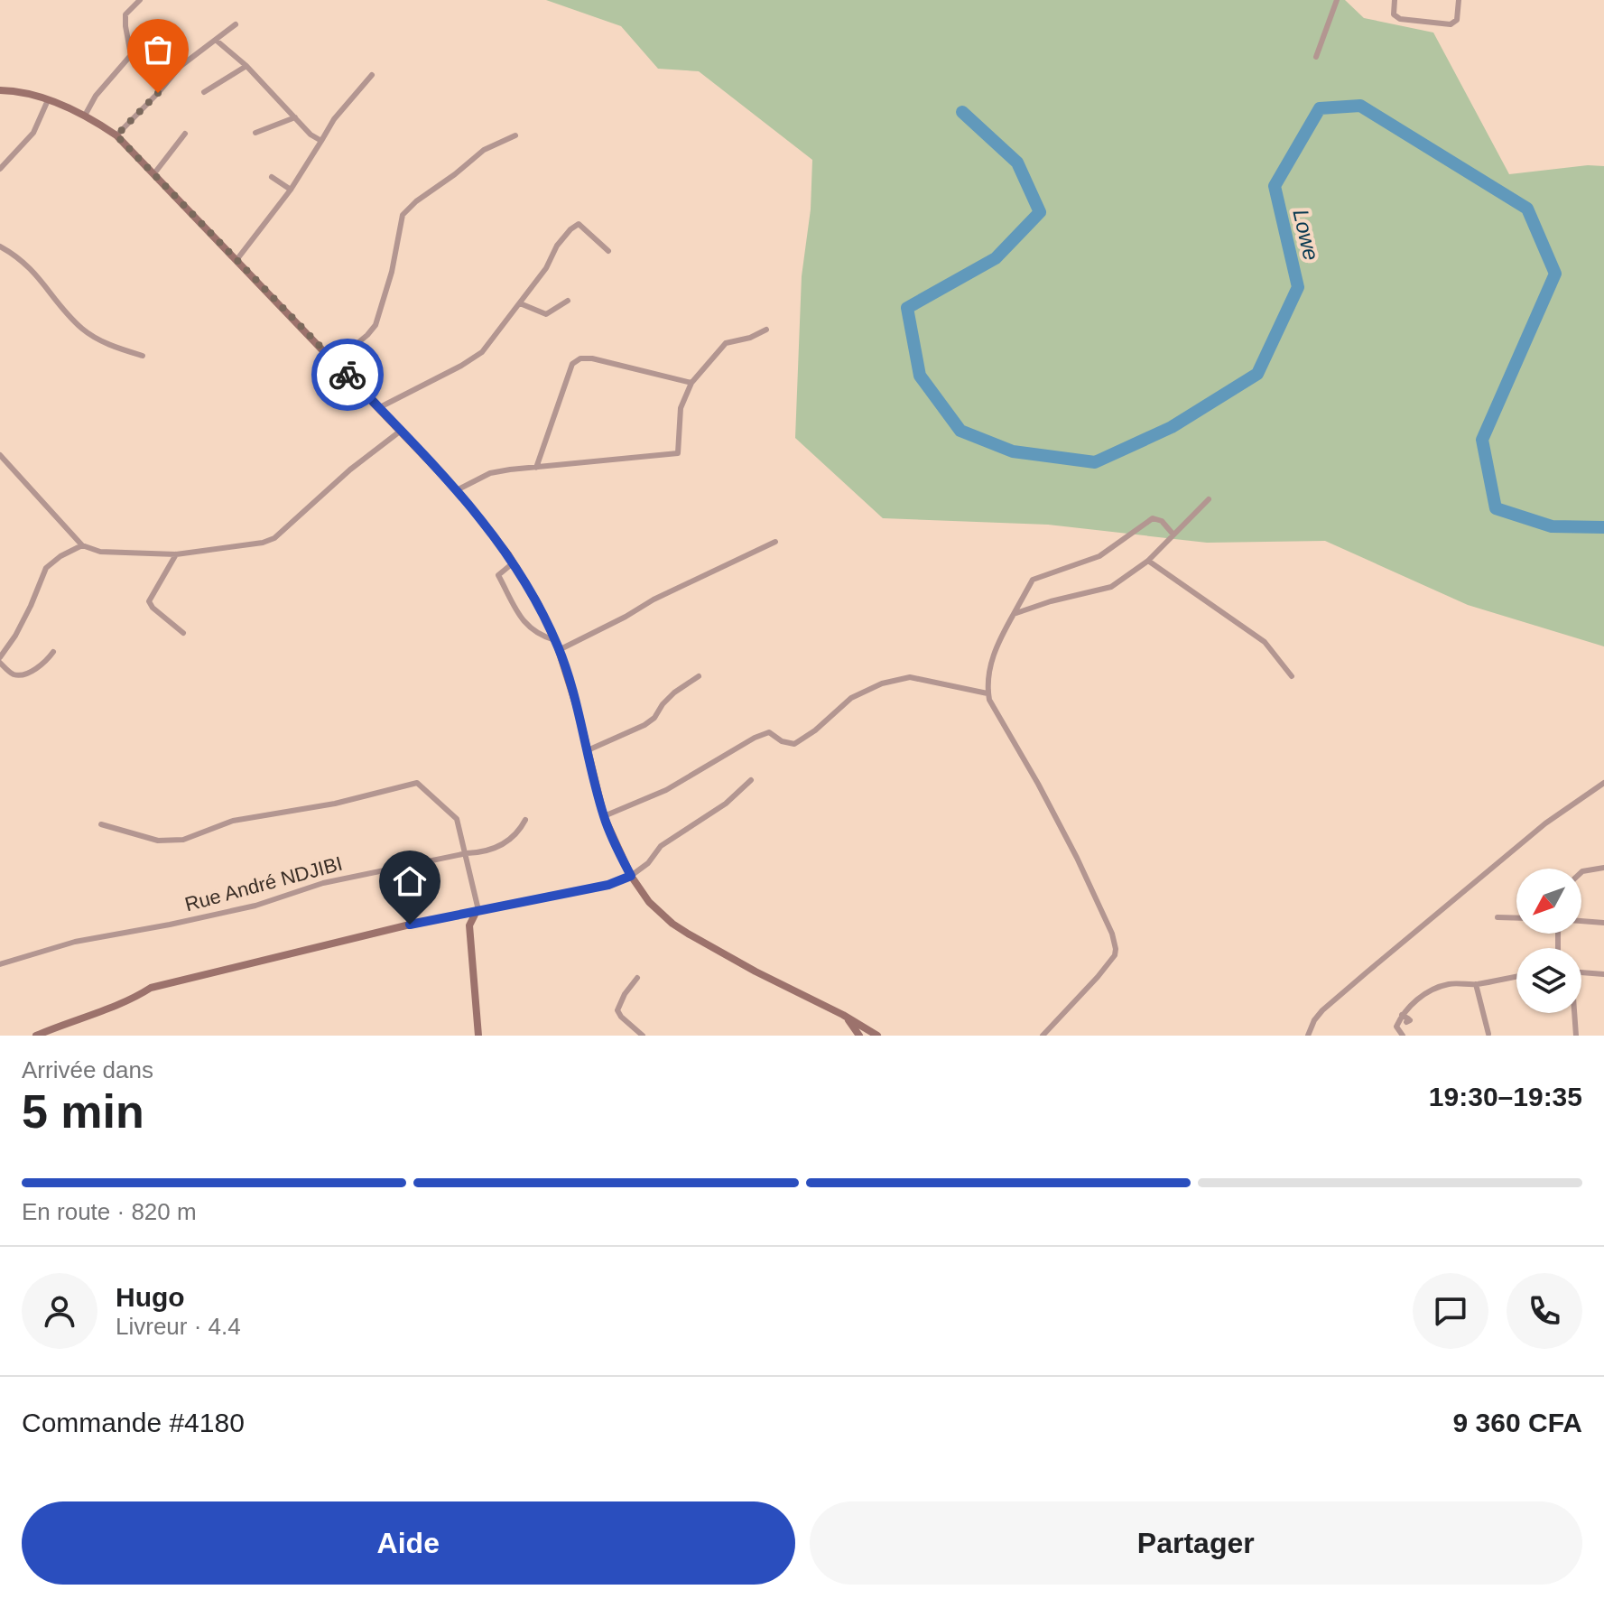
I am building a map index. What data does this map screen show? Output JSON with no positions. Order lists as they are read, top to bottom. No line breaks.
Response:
{"streets":{"street":["Rue André NDJIBI"]},"water":["Lowe"],"north":"bottom left","page":{"heading":["5 min","Arrivée dans","19:30–19:35"],"panel":["Hugo","Livreur · 4.4","Commande #4180","9 360 CFA"],"bar":"En route · 820 m","buttons":["Aide","Partager"]}}
